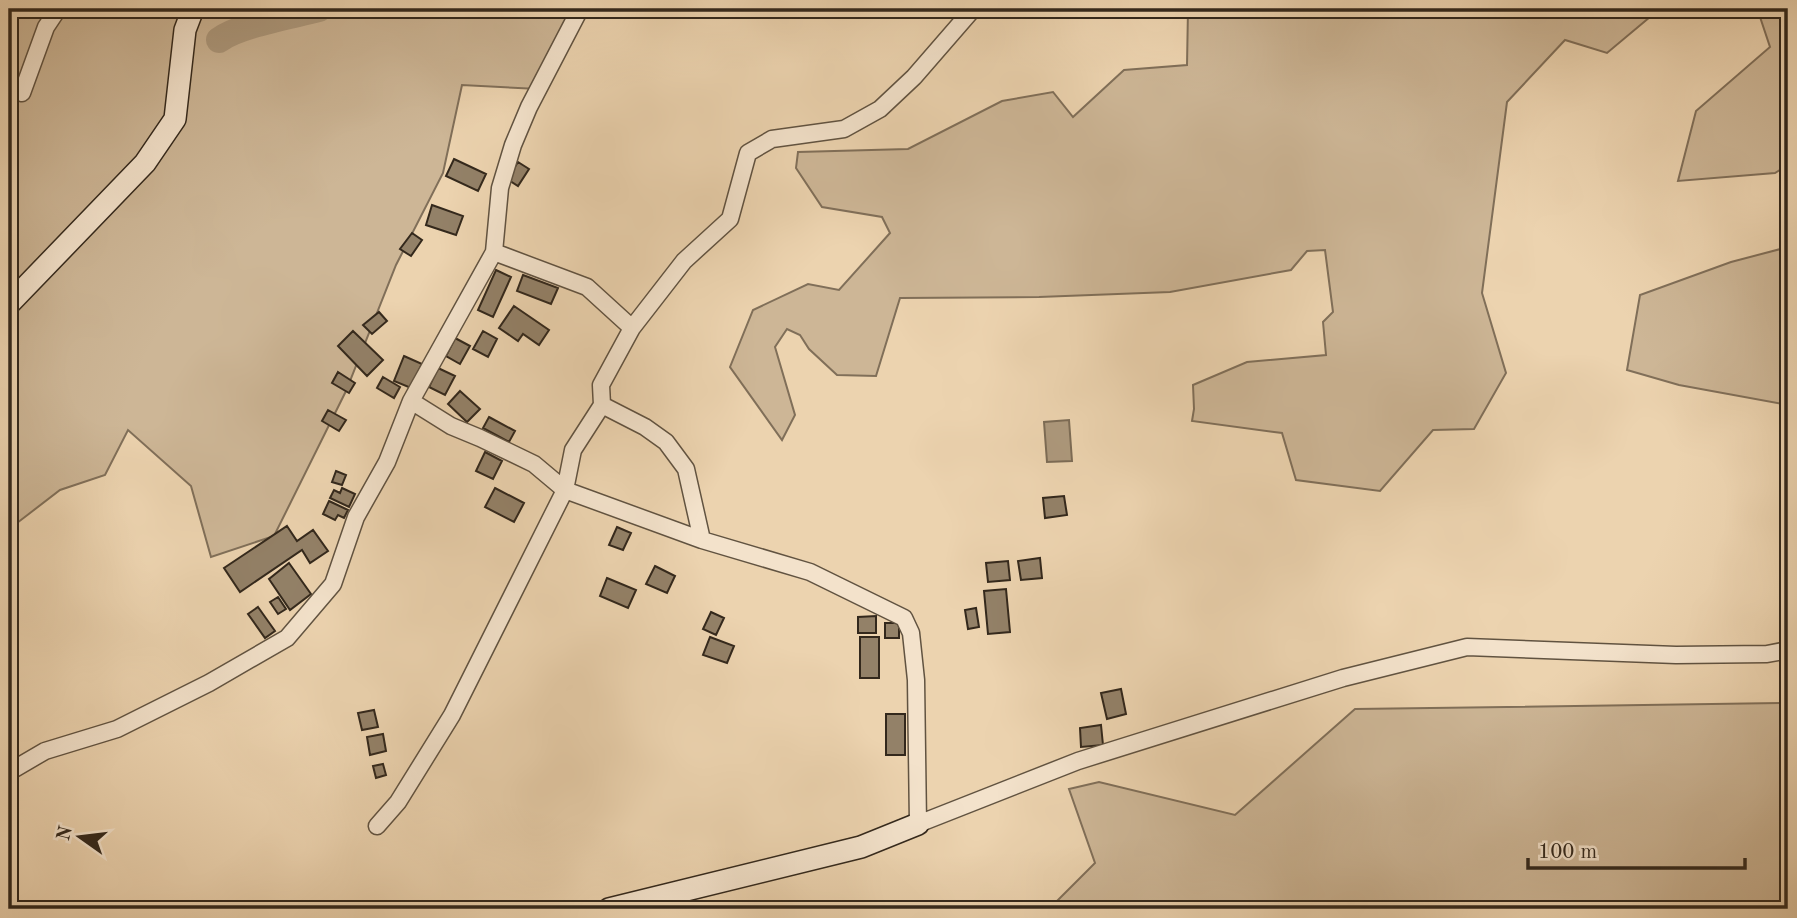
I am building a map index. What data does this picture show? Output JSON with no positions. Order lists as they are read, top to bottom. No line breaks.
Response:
{"scale_bar":"100 m","north":"left"}
